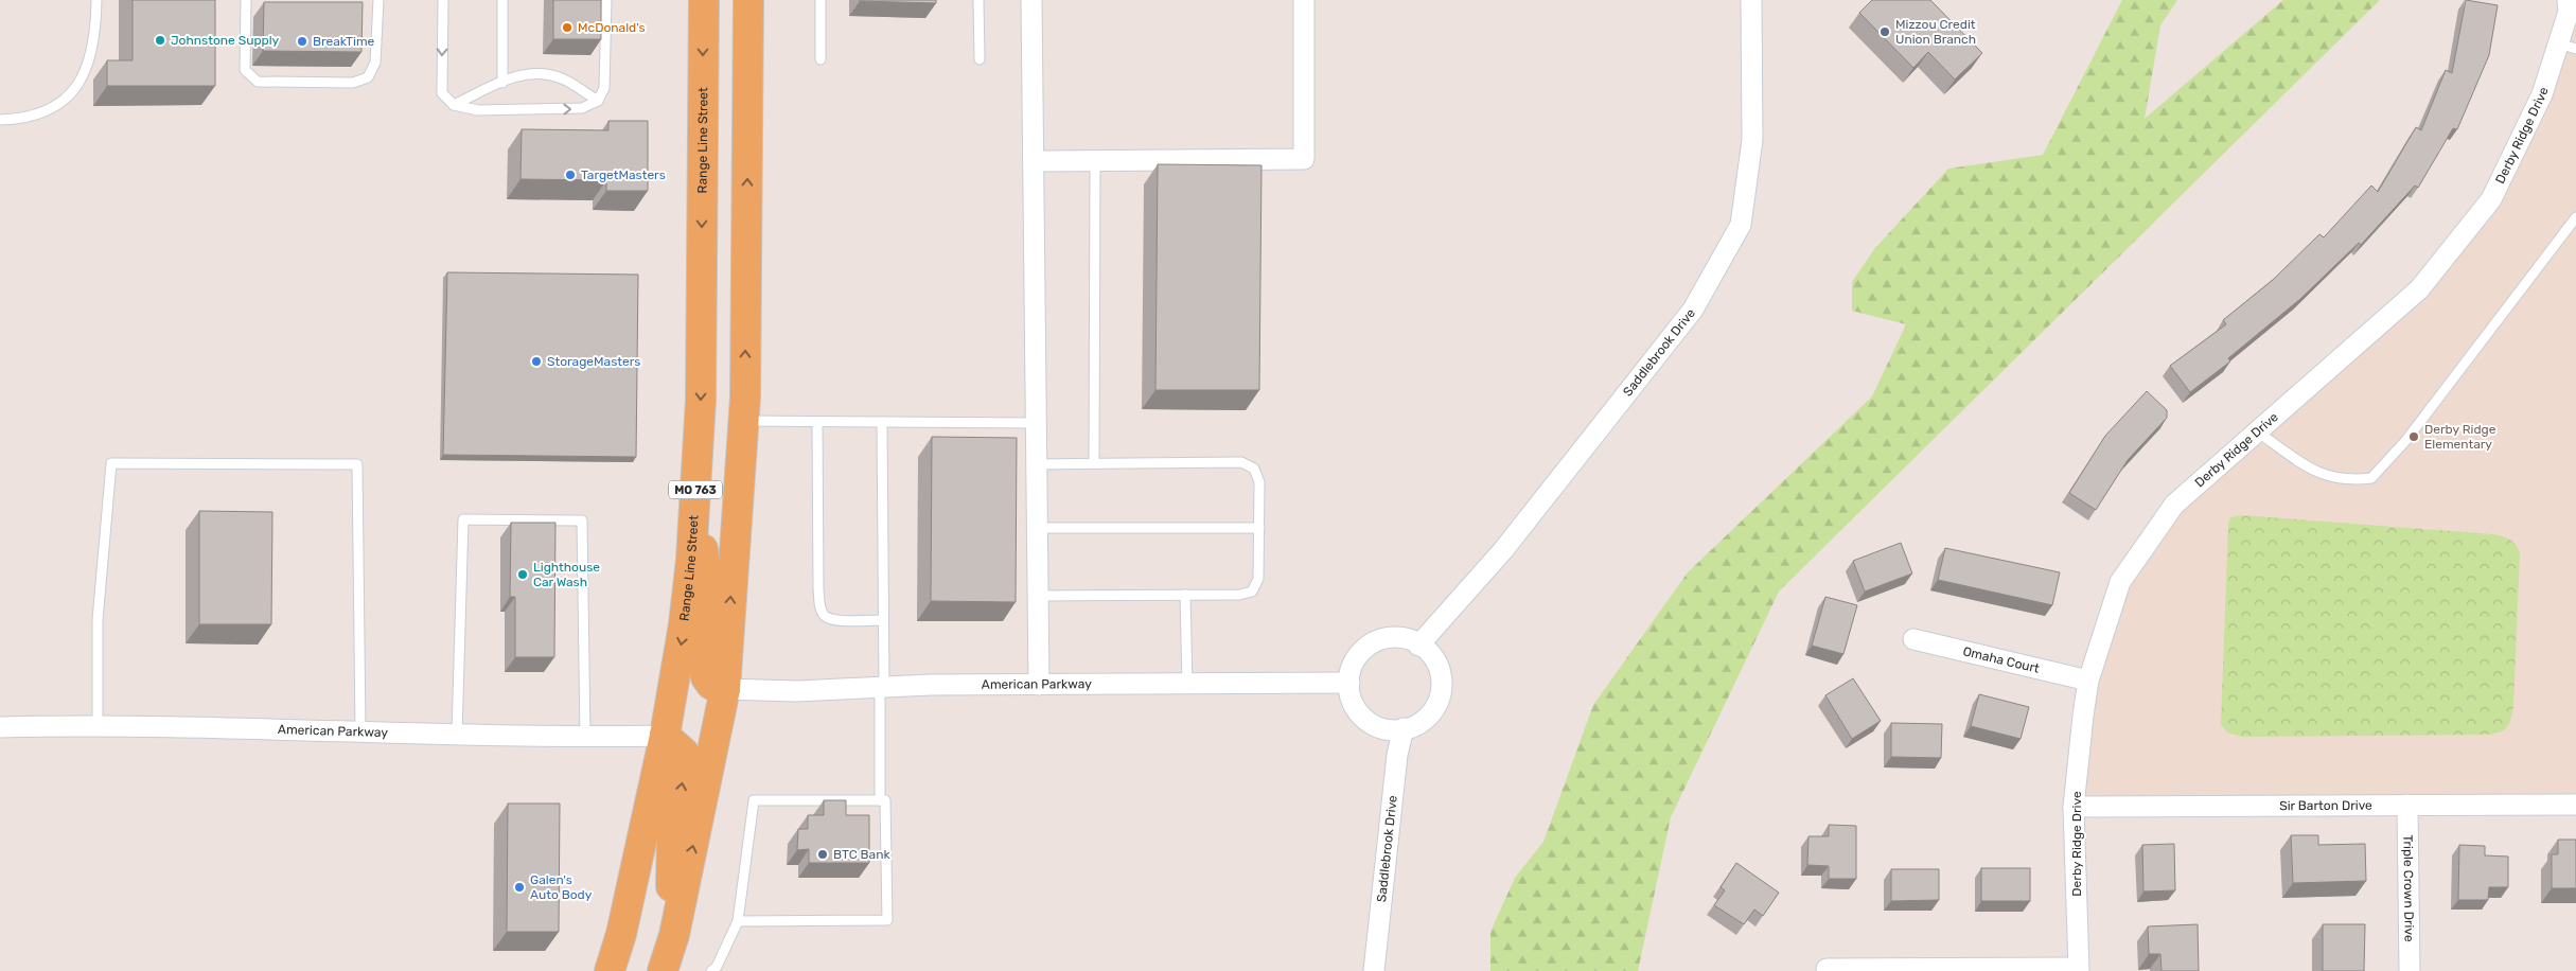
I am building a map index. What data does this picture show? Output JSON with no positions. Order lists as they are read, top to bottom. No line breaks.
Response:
{"streets":{"main road":["Range Line Street","MO 763"],"street":["Derby Ridge Drive","Saddlebrook Drive","Omaha Court","American Parkway","Sir Barton Drive","Triple Crown Drive"]},"crossings":[["Derby Ridge Drive","Omaha Court"],["Derby Ridge Drive","Sir Barton Drive"],["Range Line Street","American Parkway"],["Saddlebrook Drive","American Parkway"],["MO 763","American Parkway"],["Sir Barton Drive","Triple Crown Drive"]],"places":["McDonald's","Mizzou Credit Union Branch","Johnstone Supply","BreakTime","TargetMasters","StorageMasters","Derby Ridge Elementary","Lighthouse Car Wash","BTC Bank","Galen's Auto Body"]}
